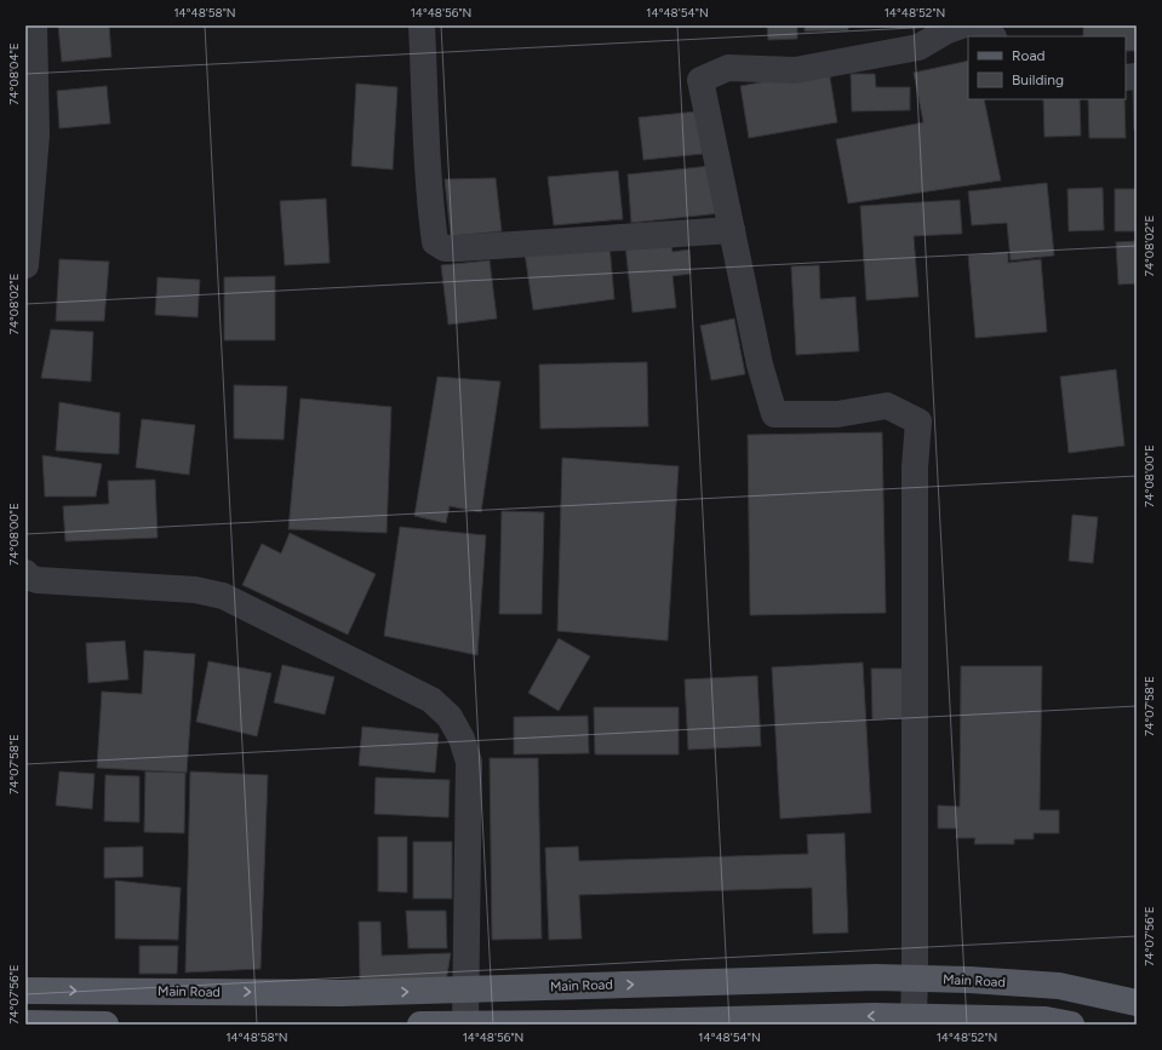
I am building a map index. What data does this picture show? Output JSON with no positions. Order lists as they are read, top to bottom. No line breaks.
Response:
{"streets":{"main road":["Main Road"]},"legend":["Road","Building"],"coordinates":["14°48'58\"N","14°48'56\"N","14°48'54\"N","14°48'52\"N","74°08'04\"E","74°08'02\"E","74°08'00\"E","74°07'58\"E","74°07'56\"E"]}
